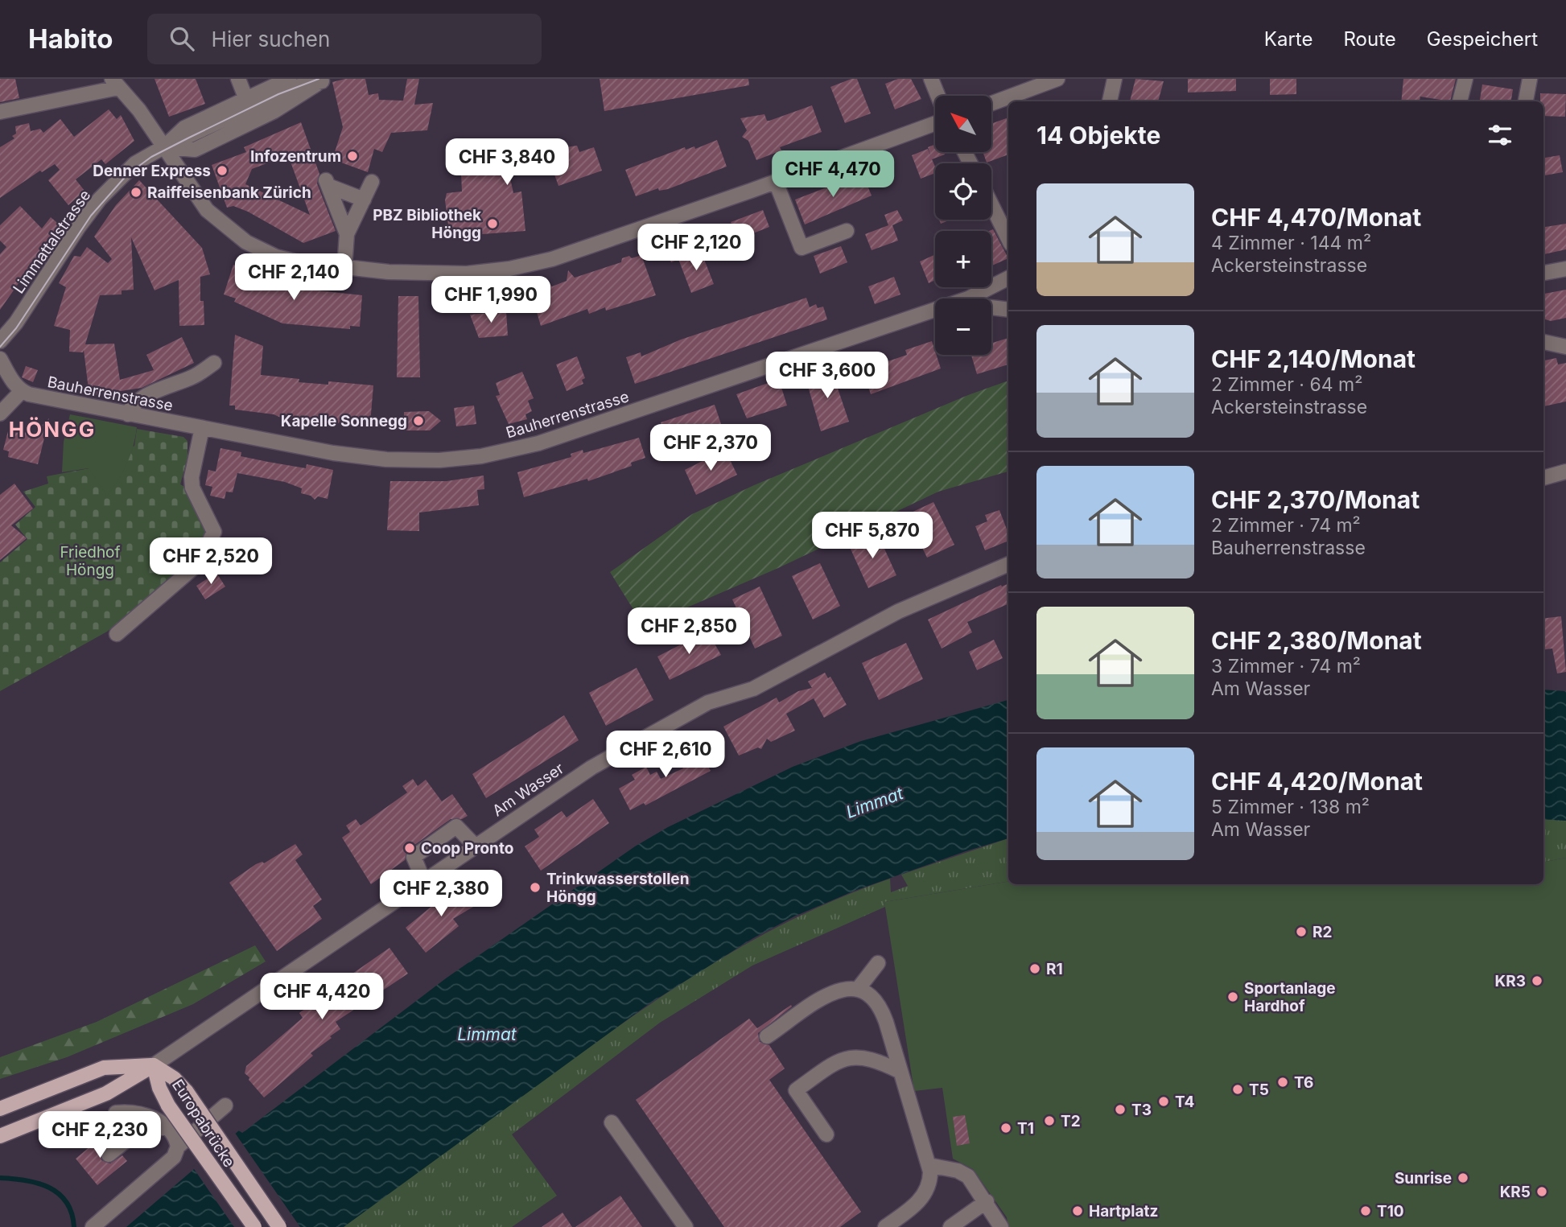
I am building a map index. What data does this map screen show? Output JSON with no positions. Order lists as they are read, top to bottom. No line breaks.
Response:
{"streets":{"main road":["Europabrücke"],"street":["Limmattalstrasse","Bauherrenstrasse","Am Wasser"]},"crossings":[["Am Wasser","Europabrücke"]],"districts":["HÖNGG"],"water":["Limmat"],"parks":["Friedhof Höngg"],"places":["Infozentrum","Denner Express","Raiffeisenbank Zürich","PBZ Bibliothek Höngg","Kapelle Sonnegg","Coop Pronto","Trinkwasserstollen Höngg","R2","R1","KR3","Sportanlage Hardhof","T6","T5","T4","T3","T2","T1","Sunrise","KR5","Hartplatz","T10"],"north":"top left","page":{"header":"Habito","search":"Hier suchen","nav":["Karte","Route","Gespeichert"],"map_buttons":["+","−"],"heading":"14 Objekte","price":["CHF 3,840","CHF 4,470","CHF 2,120","CHF 2,140","CHF 1,990","CHF 3,600","CHF 2,370","CHF 5,870","CHF 2,520","CHF 2,850","CHF 2,610","CHF 2,380","CHF 4,420","CHF 2,230"],"list":[{"name":"CHF 4,470/Monat","note":"4 Zimmer · 144 m² · Ackersteinstrasse"},{"name":"CHF 2,140/Monat","note":"2 Zimmer · 64 m² · Ackersteinstrasse"},{"name":"CHF 2,370/Monat","note":"2 Zimmer · 74 m² · Bauherrenstrasse"},{"name":"CHF 2,380/Monat","note":"3 Zimmer · 74 m² · Am Wasser"},{"name":"CHF 4,420/Monat","note":"5 Zimmer · 138 m² · Am Wasser"}]}}
